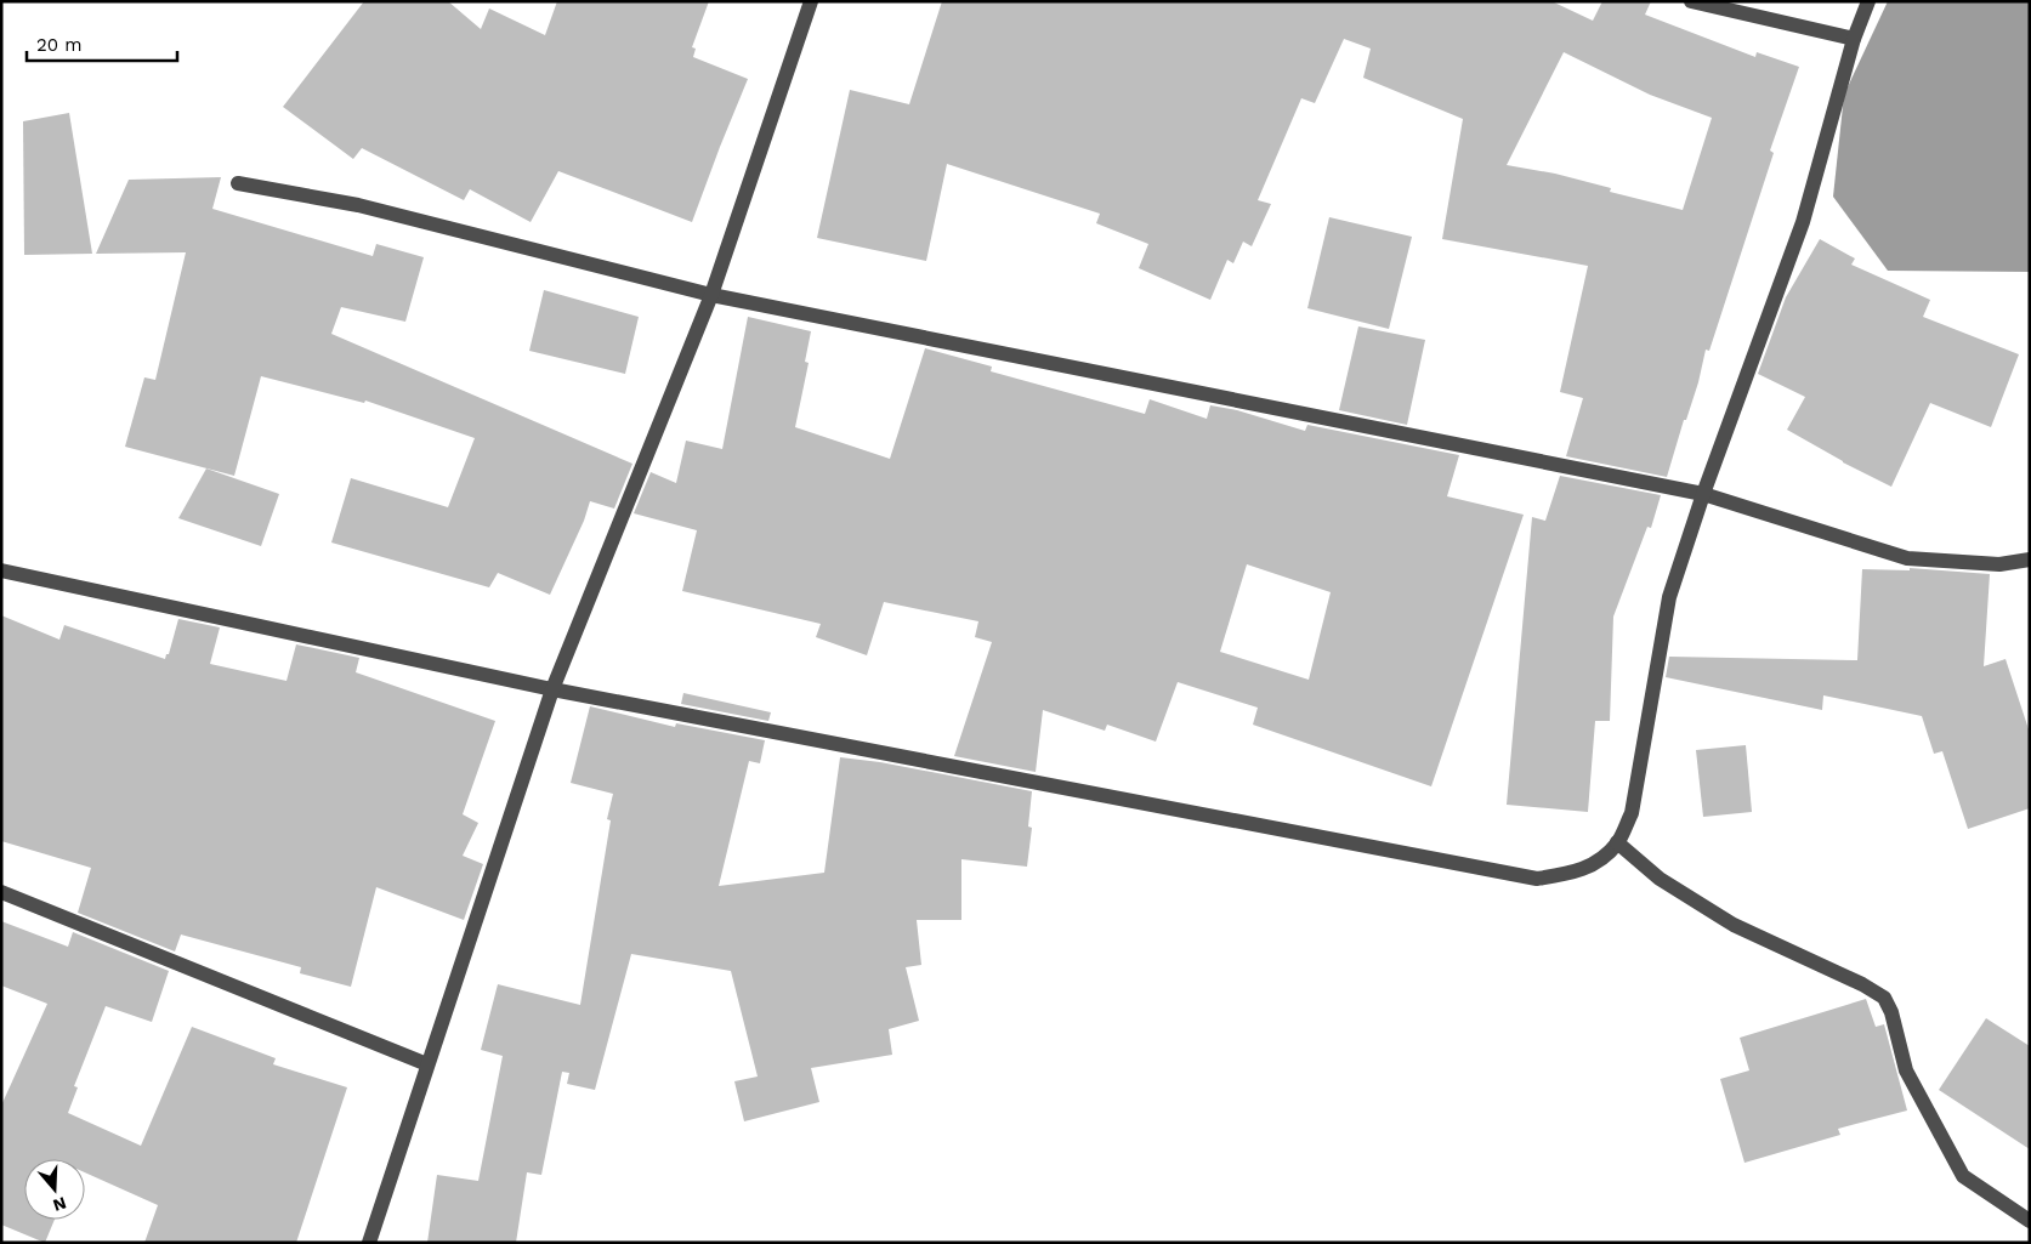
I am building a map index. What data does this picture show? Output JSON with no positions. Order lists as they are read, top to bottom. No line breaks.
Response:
{"scale_bar":"20 m","north":"bottom"}
